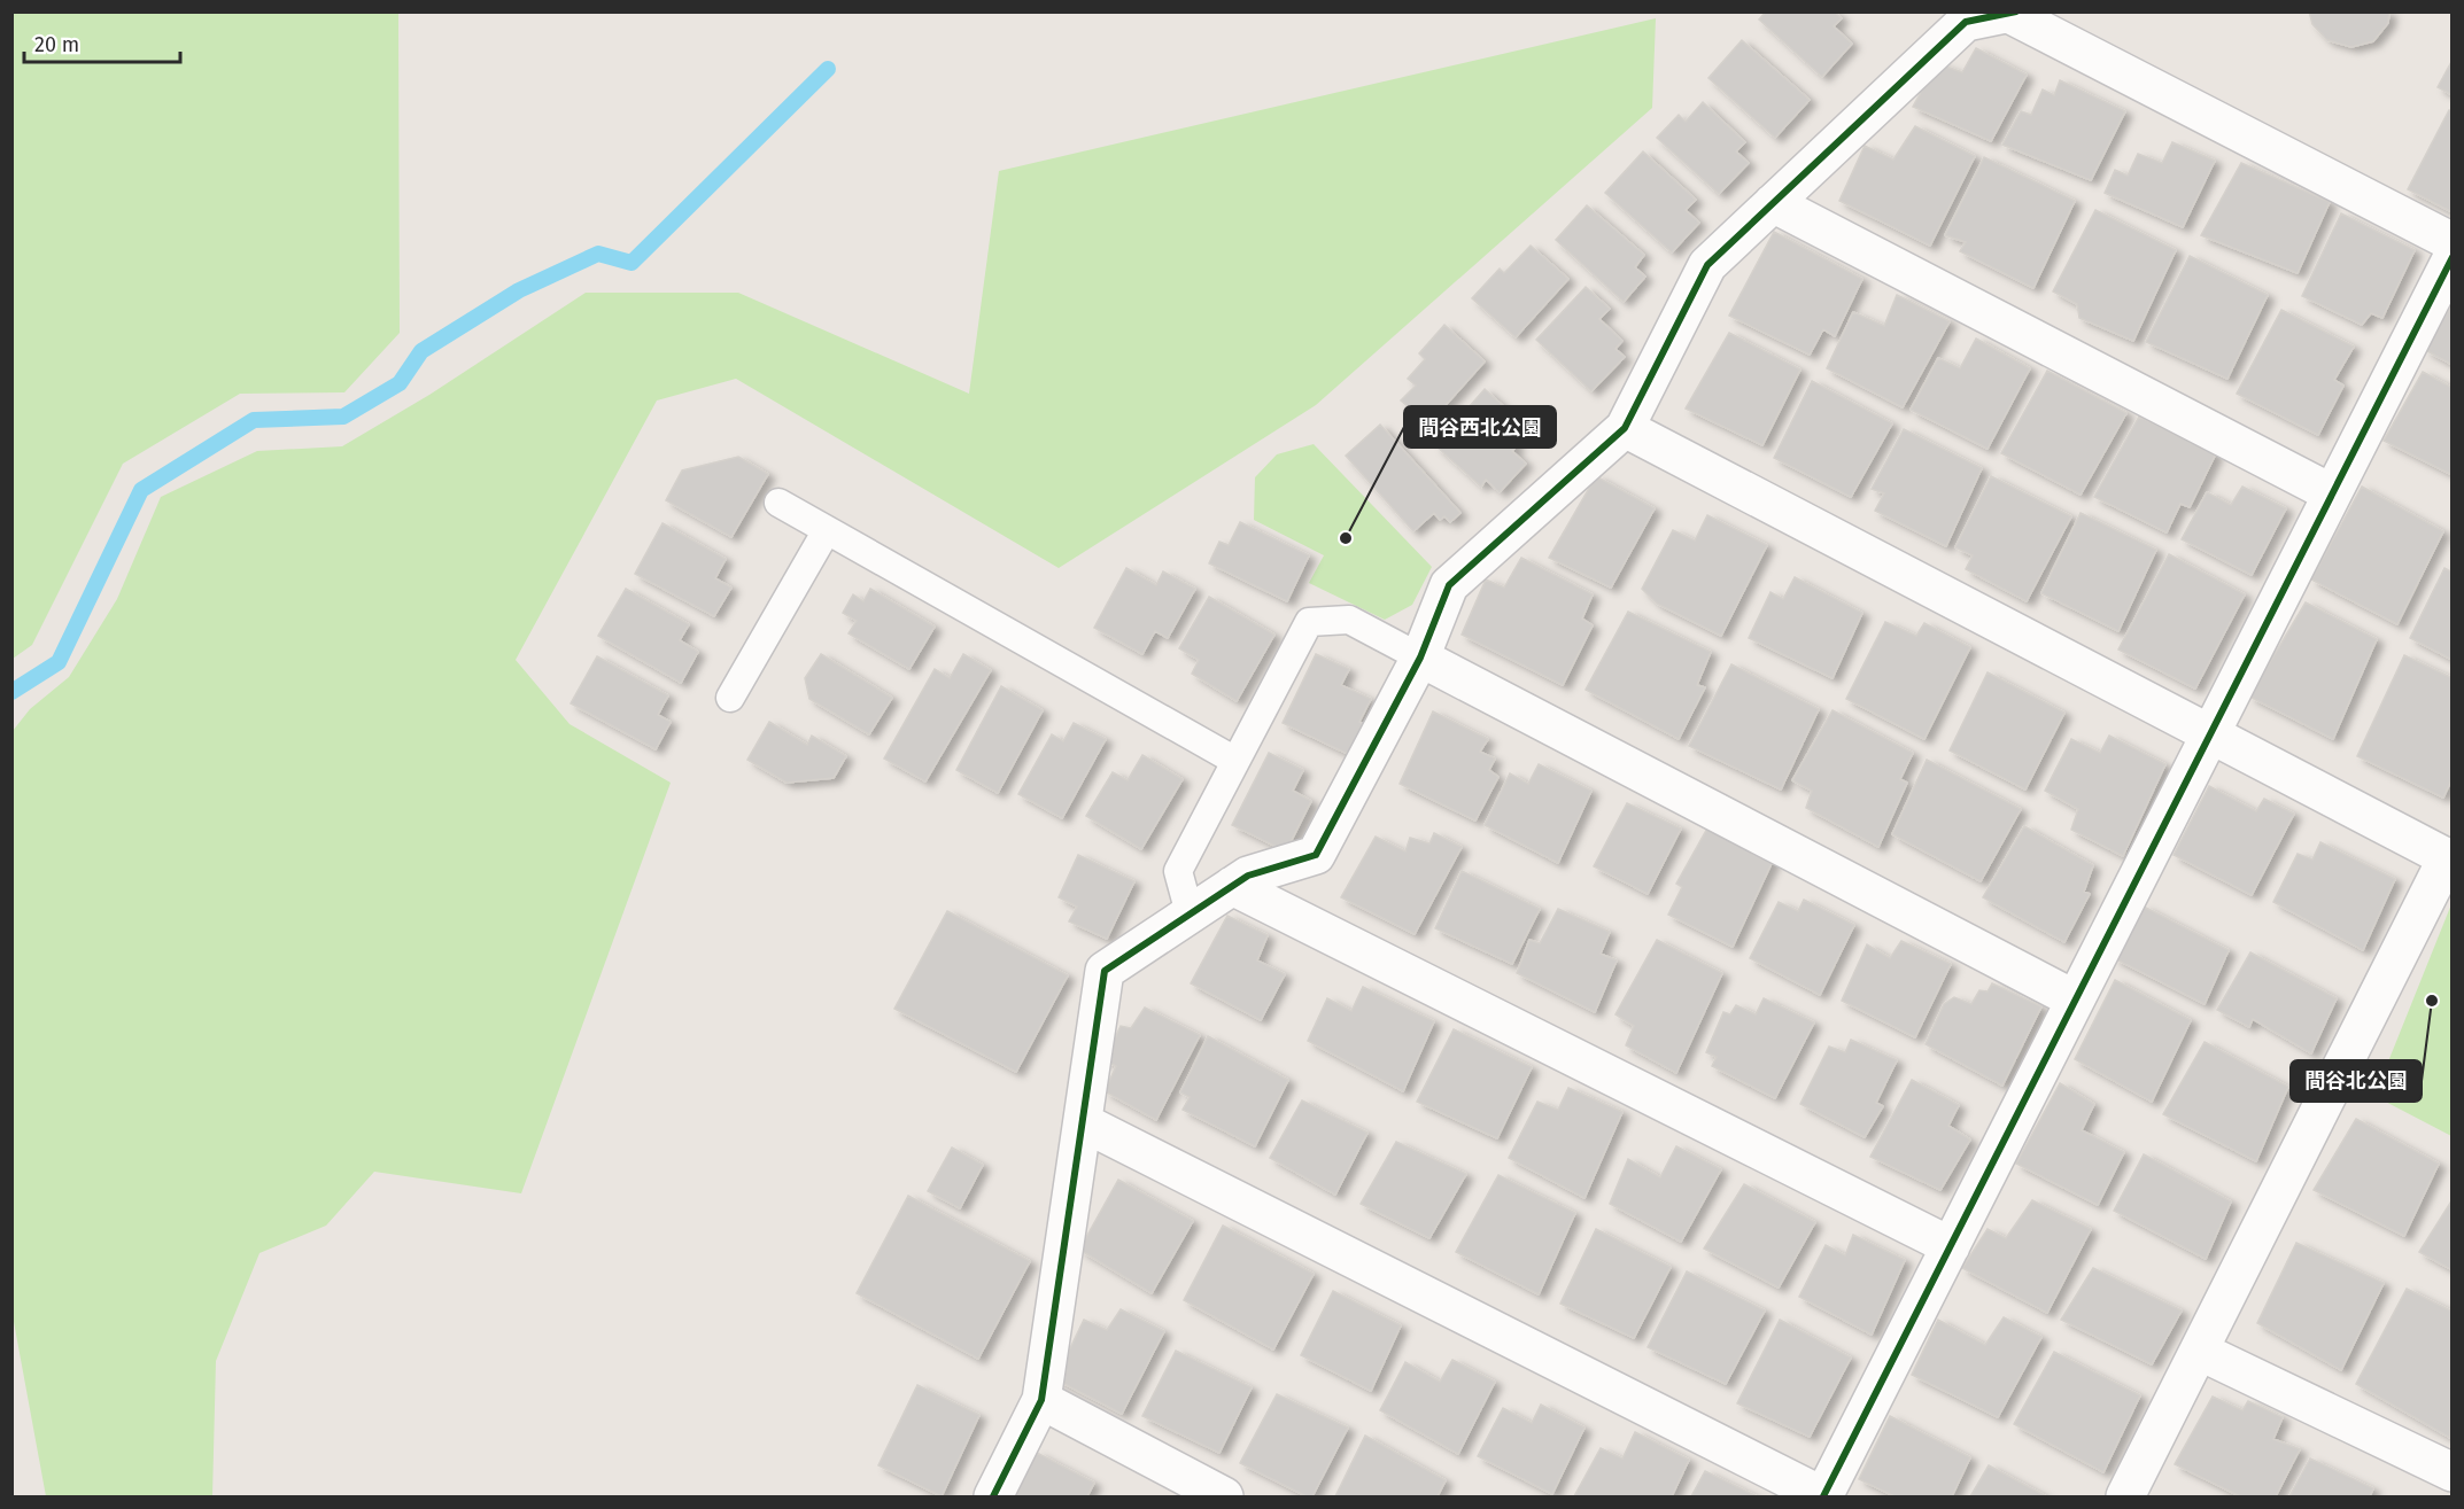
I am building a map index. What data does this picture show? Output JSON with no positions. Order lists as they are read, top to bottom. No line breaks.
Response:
{"places":["間谷西北公園","間谷北公園"],"scale_bar":"20 m"}
